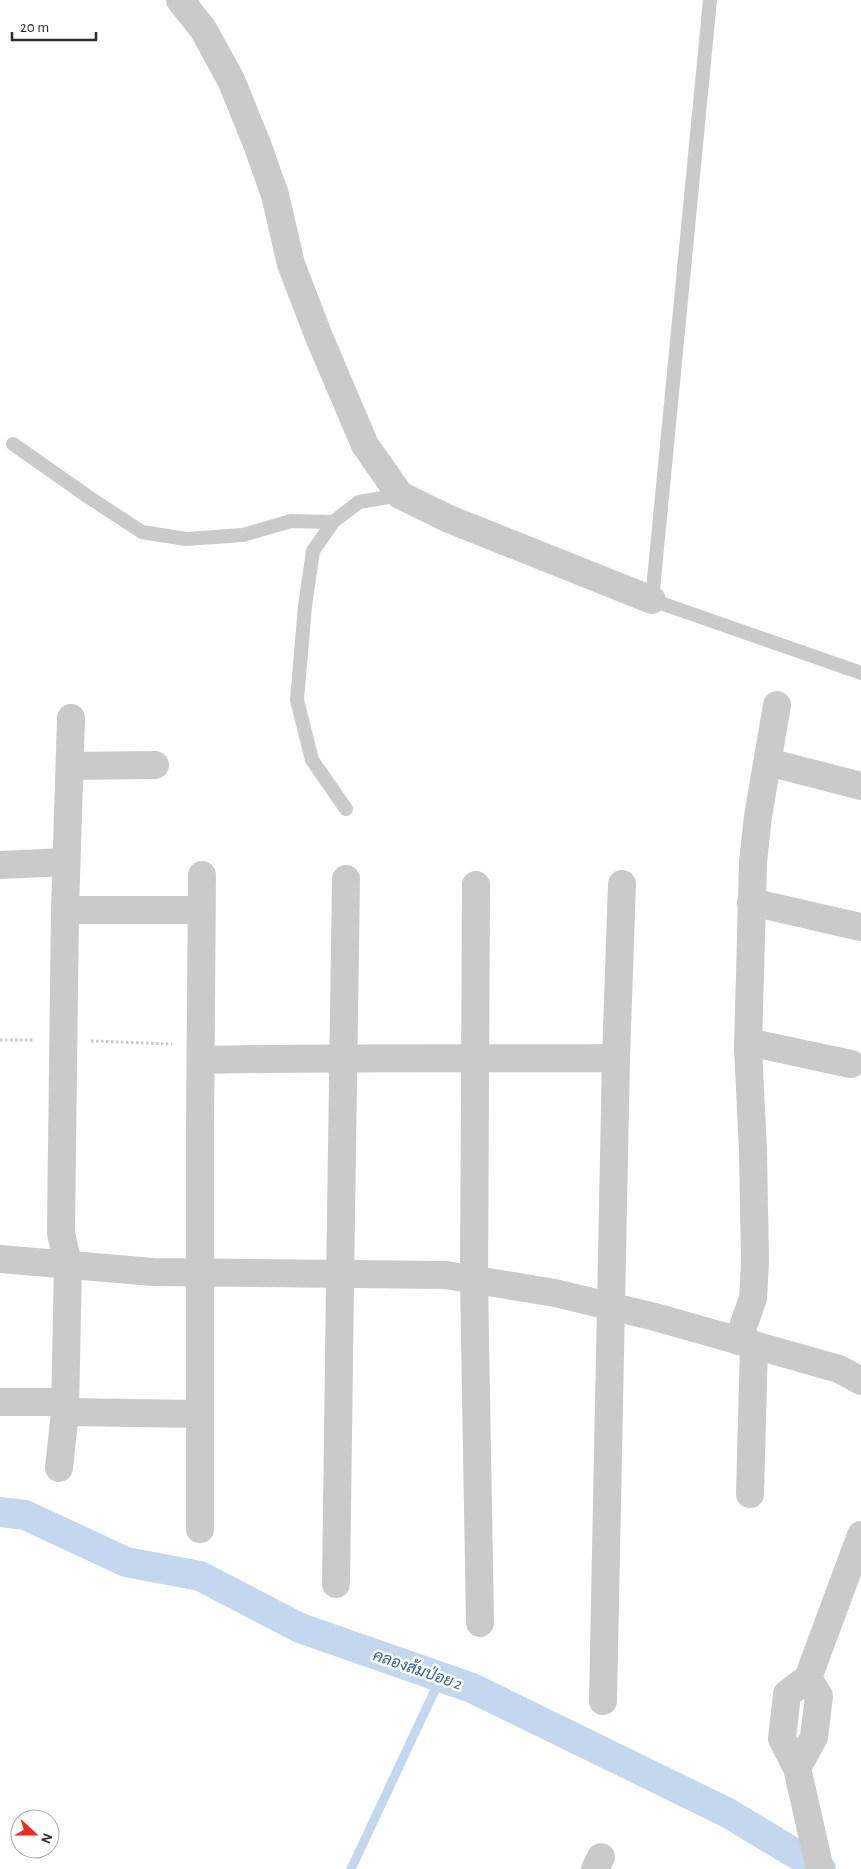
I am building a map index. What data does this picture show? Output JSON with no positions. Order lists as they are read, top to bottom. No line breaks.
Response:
{"water":["คลองส้มป่อย 2"],"scale_bar":"20 m","north":"right"}
